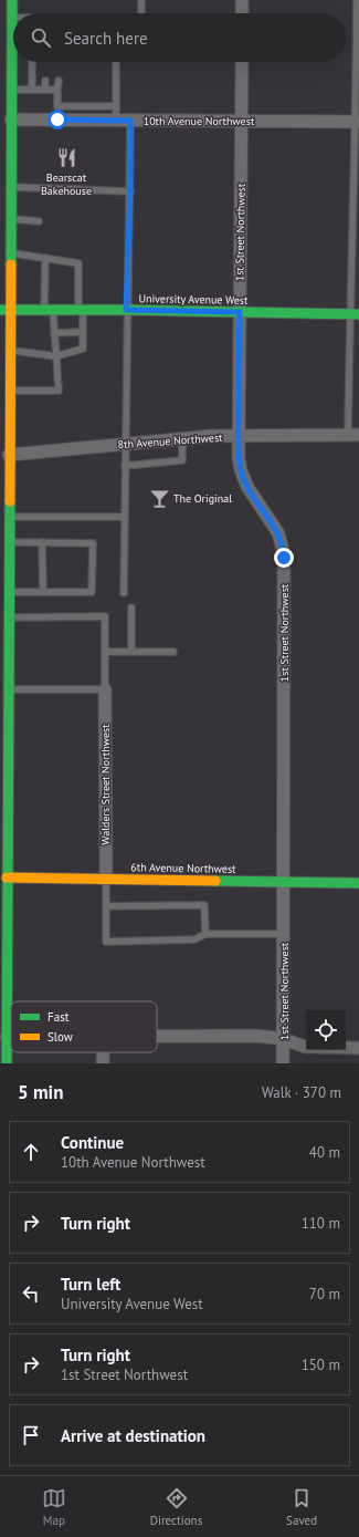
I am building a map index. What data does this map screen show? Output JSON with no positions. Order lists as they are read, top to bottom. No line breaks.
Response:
{"streets":{"main road":["University Avenue West","6th Avenue Northwest"],"street":["10th Avenue Northwest","1st Street Northwest","8th Avenue Northwest","Walders Street Northwest"]},"crossings":[["10th Avenue Northwest","1st Street Northwest"],["1st Street Northwest","University Avenue West"],["1st Street Northwest","8th Avenue Northwest"],["1st Street Northwest","6th Avenue Northwest"],["Walders Street Northwest","6th Avenue Northwest"]],"places":{"restaurant":["Bearscat Bakehouse"],"bar":["The Original"]},"legend":["Fast","Slow"],"page":{"search":"Search here","heading":["5 min","Walk · 370 m"],"list":[["Continue","10th Avenue Northwest","40 m"],["Turn right","110 m"],["Turn left","University Avenue West","70 m"],["Turn right","1st Street Northwest","150 m"],"Arrive at destination"],"nav":["Map","Directions","Saved"]}}
